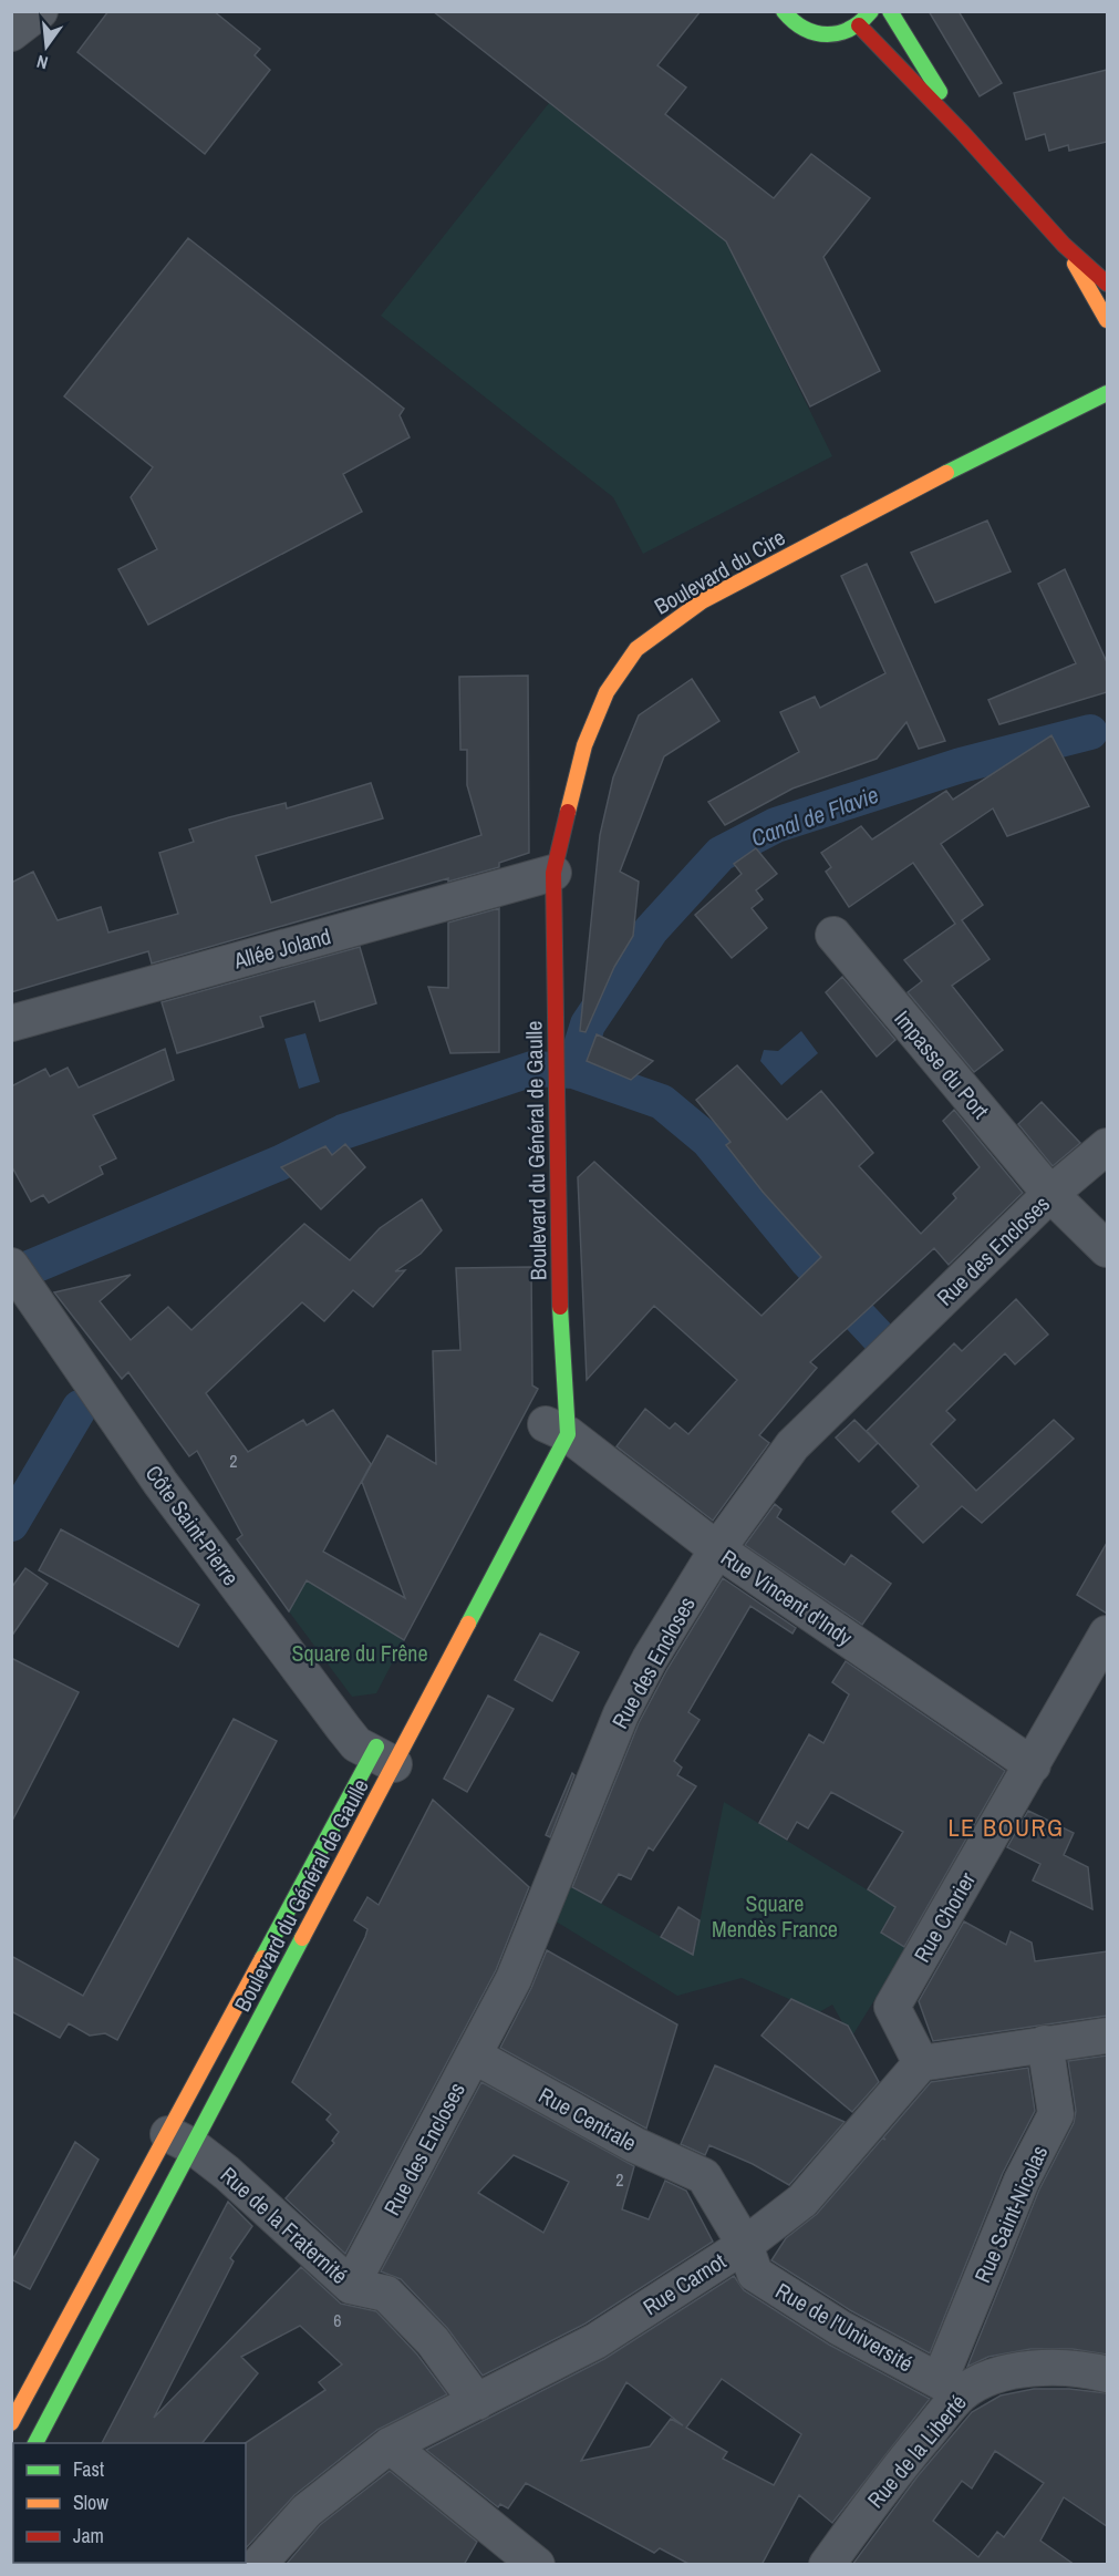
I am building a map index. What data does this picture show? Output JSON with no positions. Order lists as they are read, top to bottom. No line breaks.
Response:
{"streets":{"street":["Boulevard du Cire","Allée Joland","Impasse du Port","Boulevard du Général de Gaulle","Rue des Encloses","Côte Saint-Pierre","Rue Vincent d'Indy","Rue Chorier","Rue Centrale","Rue Saint-Nicolas","Rue de la Fraternité","Rue Carnot","Rue de l'Université","Rue de la Liberté"]},"crossings":[["Boulevard du Cire","Allée Joland"],["Boulevard du Cire","Boulevard du Général de Gaulle"],["Impasse du Port","Rue des Encloses"],["Boulevard du Général de Gaulle","Côte Saint-Pierre"],["Boulevard du Général de Gaulle","Rue Vincent d'Indy"],["Boulevard du Général de Gaulle","Rue de la Fraternité"],["Rue des Encloses","Rue Vincent d'Indy"],["Rue des Encloses","Rue Centrale"],["Rue des Encloses","Rue de la Fraternité"],["Rue Vincent d'Indy","Rue Chorier"],["Rue Chorier","Rue Carnot"],["Rue Centrale","Rue de l'Université"],["Rue Saint-Nicolas","Rue de l'Université"],["Rue Saint-Nicolas","Rue de la Liberté"],["Rue de la Fraternité","Rue Carnot"],["Rue Carnot","Rue de l'Université"],["Rue de l'Université","Rue de la Liberté"]],"districts":["LE BOURG"],"water":["Canal de Flavie"],"parks":["Square du Frêne","Square Mendès France"],"house_numbers":["2","2","6"],"legend":["Fast","Slow","Jam"],"north":"bottom"}
